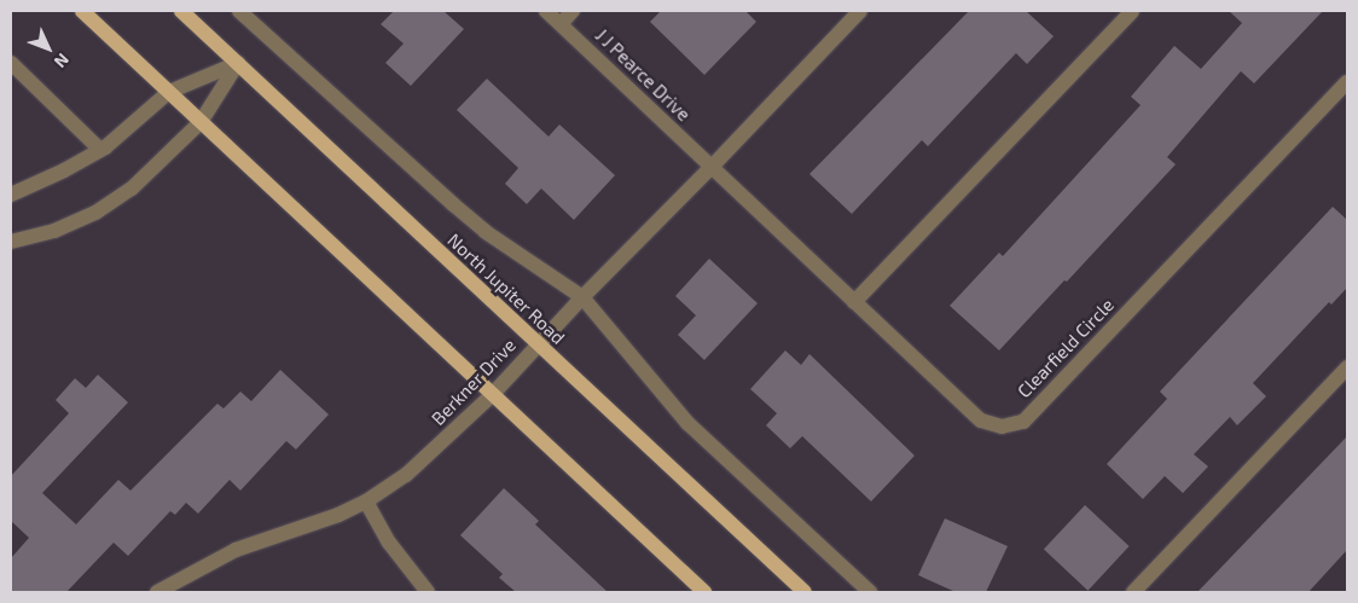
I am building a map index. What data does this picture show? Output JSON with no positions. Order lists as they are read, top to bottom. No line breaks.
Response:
{"streets":{"main road":["North Jupiter Road"],"street":["J J Pearce Drive","Clearfield Circle","Berkner Drive"]},"crossings":[["J J Pearce Drive","Clearfield Circle"],["J J Pearce Drive","Berkner Drive"],["North Jupiter Road","Berkner Drive"],["Clearfield Circle","Berkner Drive"]],"north":"bottom right"}
